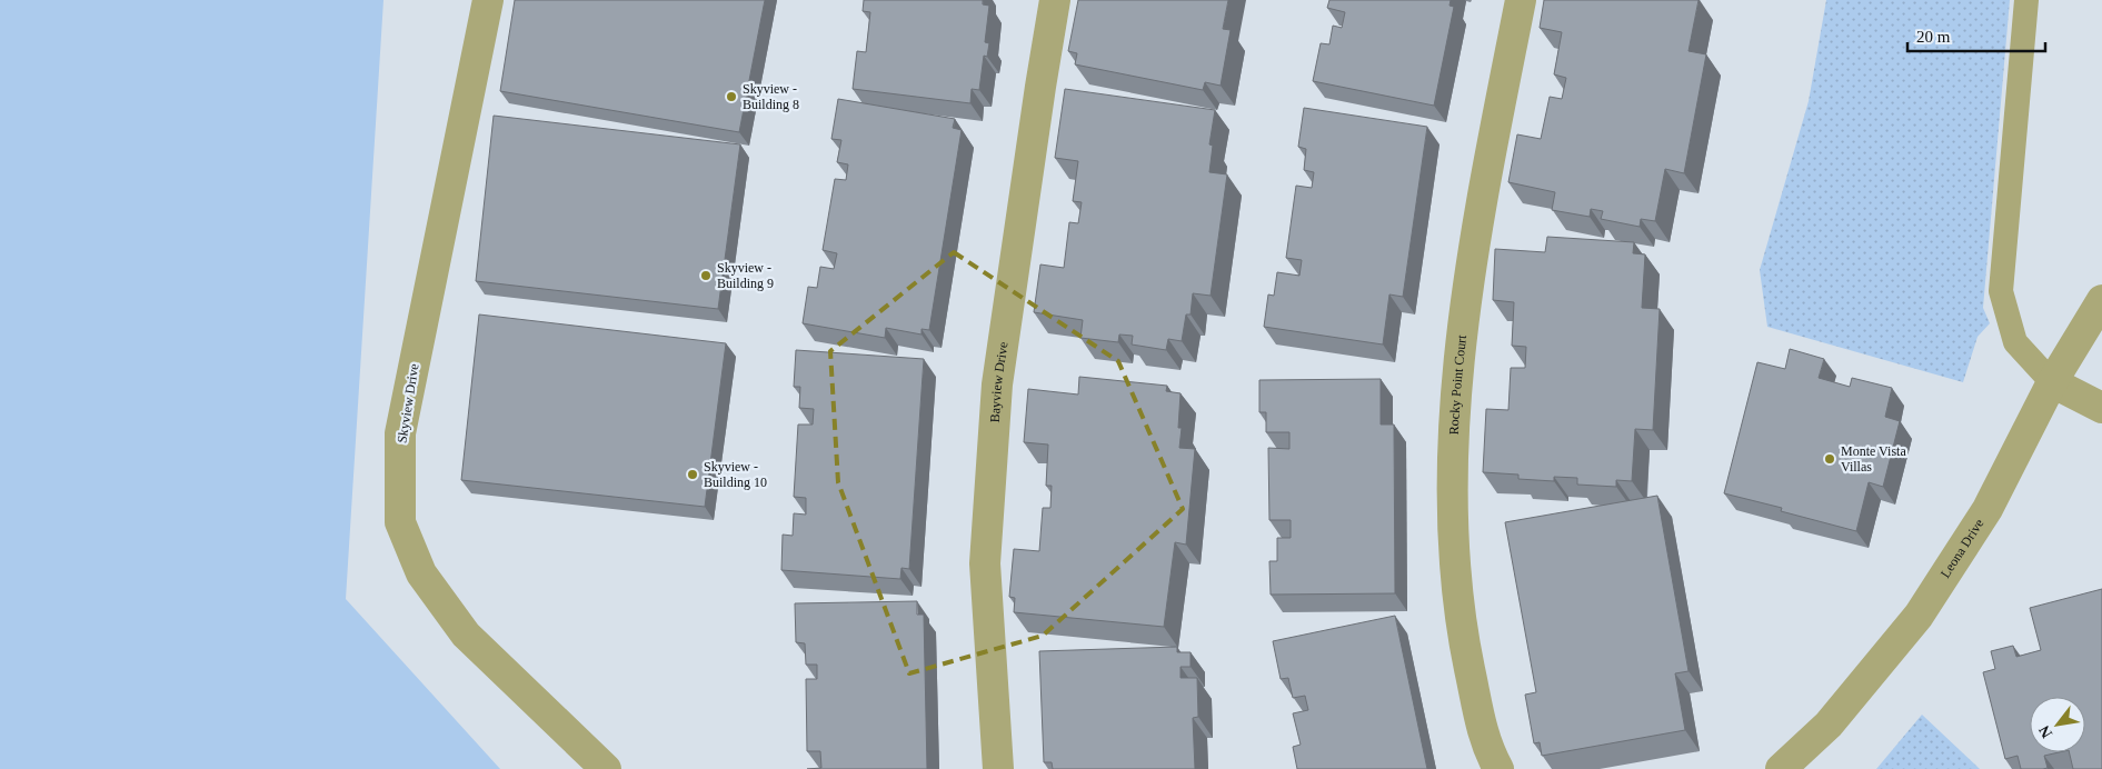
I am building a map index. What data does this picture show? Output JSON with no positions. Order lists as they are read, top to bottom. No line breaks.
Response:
{"streets":{"street":["Bayview Drive","Rocky Point Court","Skyview Drive","Leona Drive"]},"places":["Skyview - Building 8","Skyview - Building 9","Monte Vista Villas","Skyview - Building 10"],"scale_bar":"20 m","north":"bottom left"}
